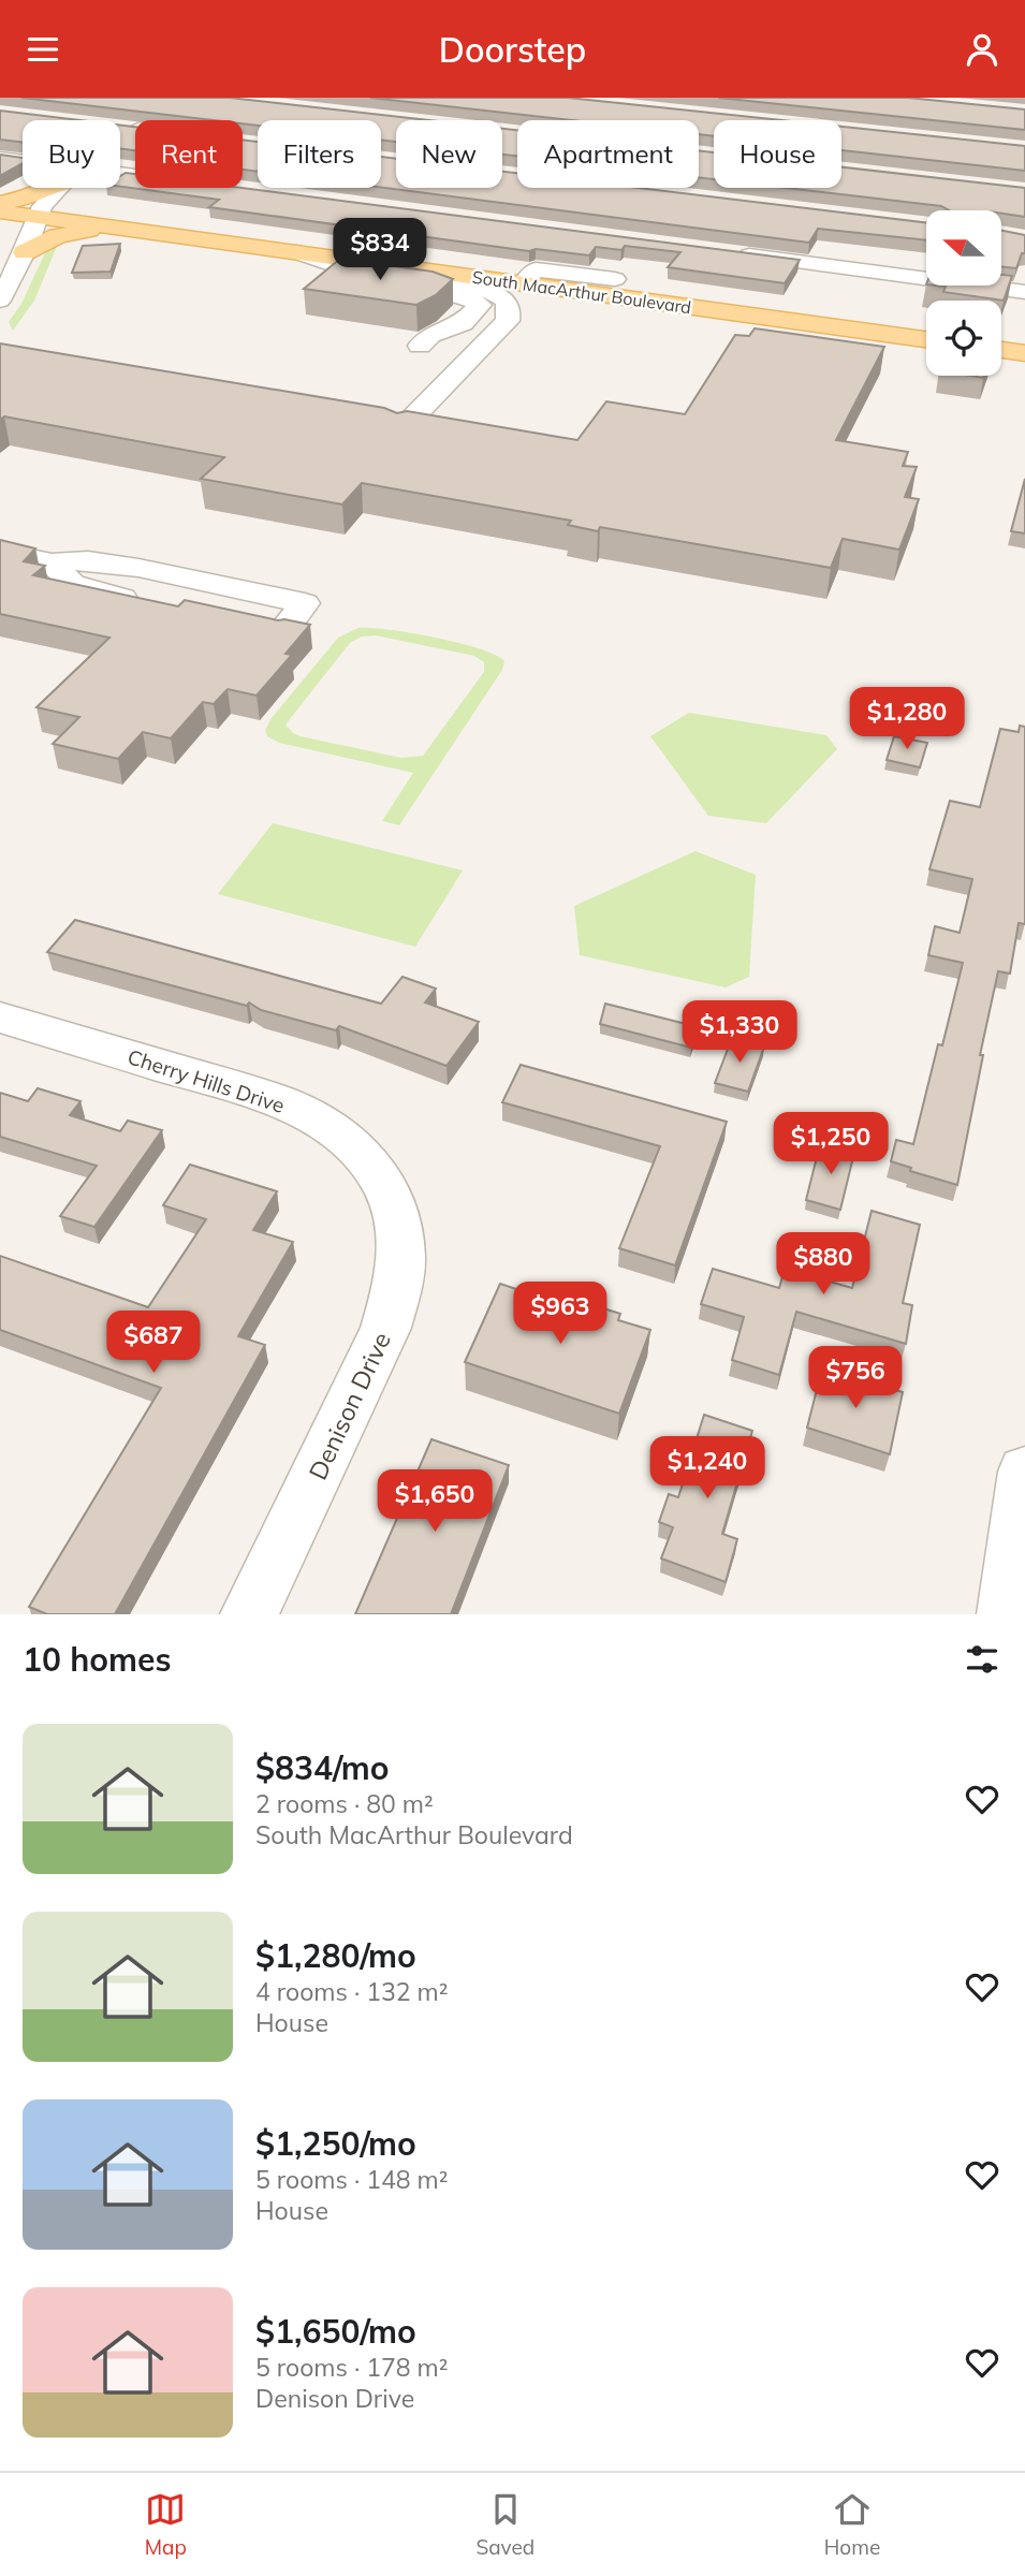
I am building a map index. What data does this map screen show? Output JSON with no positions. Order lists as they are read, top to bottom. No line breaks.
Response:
{"streets":{"main road":["South MacArthur Boulevard"],"street":["Cherry Hills Drive","Denison Drive"]},"crossings":[["Cherry Hills Drive","Denison Drive"]],"north":"left","page":{"header":"Doorstep","chip":["Buy","Rent","Filters","New","Apartment","House"],"price":["$834","$1,280","$1,330","$1,250","$880","$963","$687","$756","$1,240","$1,650"],"heading":"10 homes","list":[{"name":"$834/mo","note":"2 rooms · 80 m² · South MacArthur Boulevard"},{"name":"$1,280/mo","note":"4 rooms · 132 m² · House"},{"name":"$1,250/mo","note":"5 rooms · 148 m² · House"},{"name":"$1,650/mo","note":"5 rooms · 178 m² · Denison Drive"}],"tabs":["Map","Saved","Home"]}}
